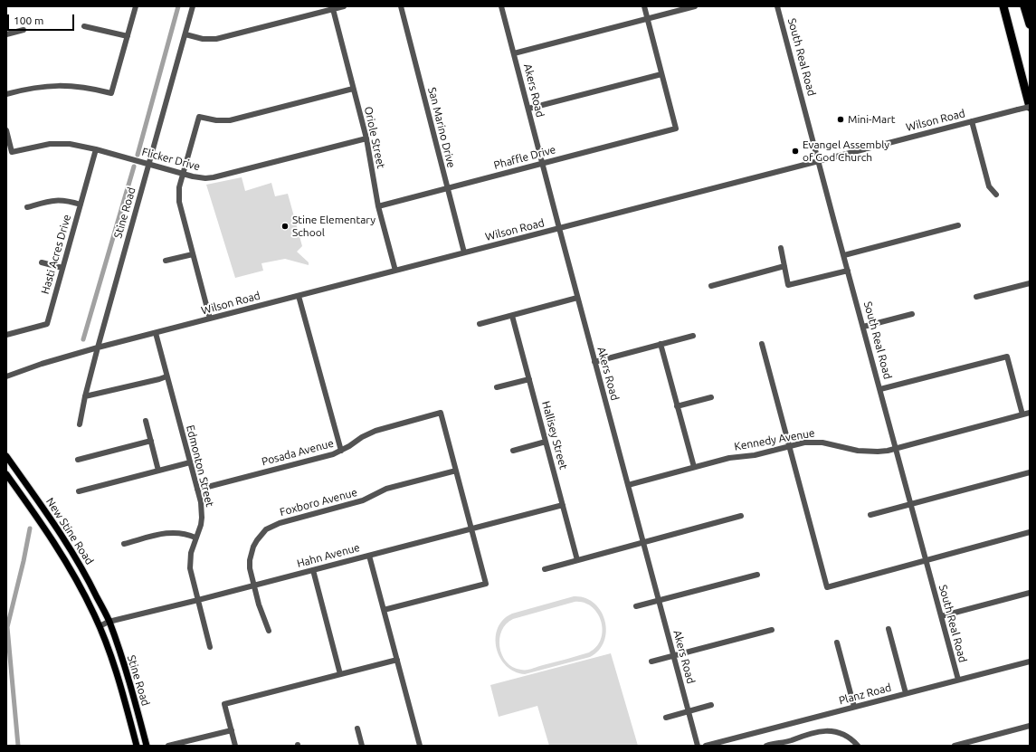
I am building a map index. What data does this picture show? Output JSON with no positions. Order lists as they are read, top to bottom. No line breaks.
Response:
{"streets":{"main road":["Stine Road","New Stine Road"],"street":["South Real Road","Akers Road","Wilson Road","San Marino Drive","Oriole Street","Phaffle Drive","Flicker Drive","Hasti Acres Drive","Hallisey Street","Kennedy Avenue","Posada Avenue","Edmonton Street","Foxboro Avenue","Hahn Avenue","Planz Road"]},"crossings":[["South Real Road","Wilson Road"],["South Real Road","Kennedy Avenue"],["South Real Road","Planz Road"],["Akers Road","Wilson Road"],["Akers Road","Phaffle Drive"],["Akers Road","Kennedy Avenue"],["Wilson Road","San Marino Drive"],["Wilson Road","Oriole Street"],["Wilson Road","Stine Road"],["Wilson Road","Edmonton Street"],["San Marino Drive","Phaffle Drive"],["Oriole Street","Phaffle Drive"],["Oriole Street","Flicker Drive"],["Flicker Drive","Stine Road"],["Flicker Drive","Hasti Acres Drive"],["Stine Road","New Stine Road"],["Stine Road","Hahn Avenue"],["Hallisey Street","Hahn Avenue"],["Posada Avenue","Edmonton Street"],["Posada Avenue","Foxboro Avenue"],["Edmonton Street","Hahn Avenue"],["Foxboro Avenue","Hahn Avenue"],["New Stine Road","Hahn Avenue"]],"places":["Mini-Mart","Evangel Assembly of God Church","Stine Elementary School"],"scale_bar":"100 m"}
